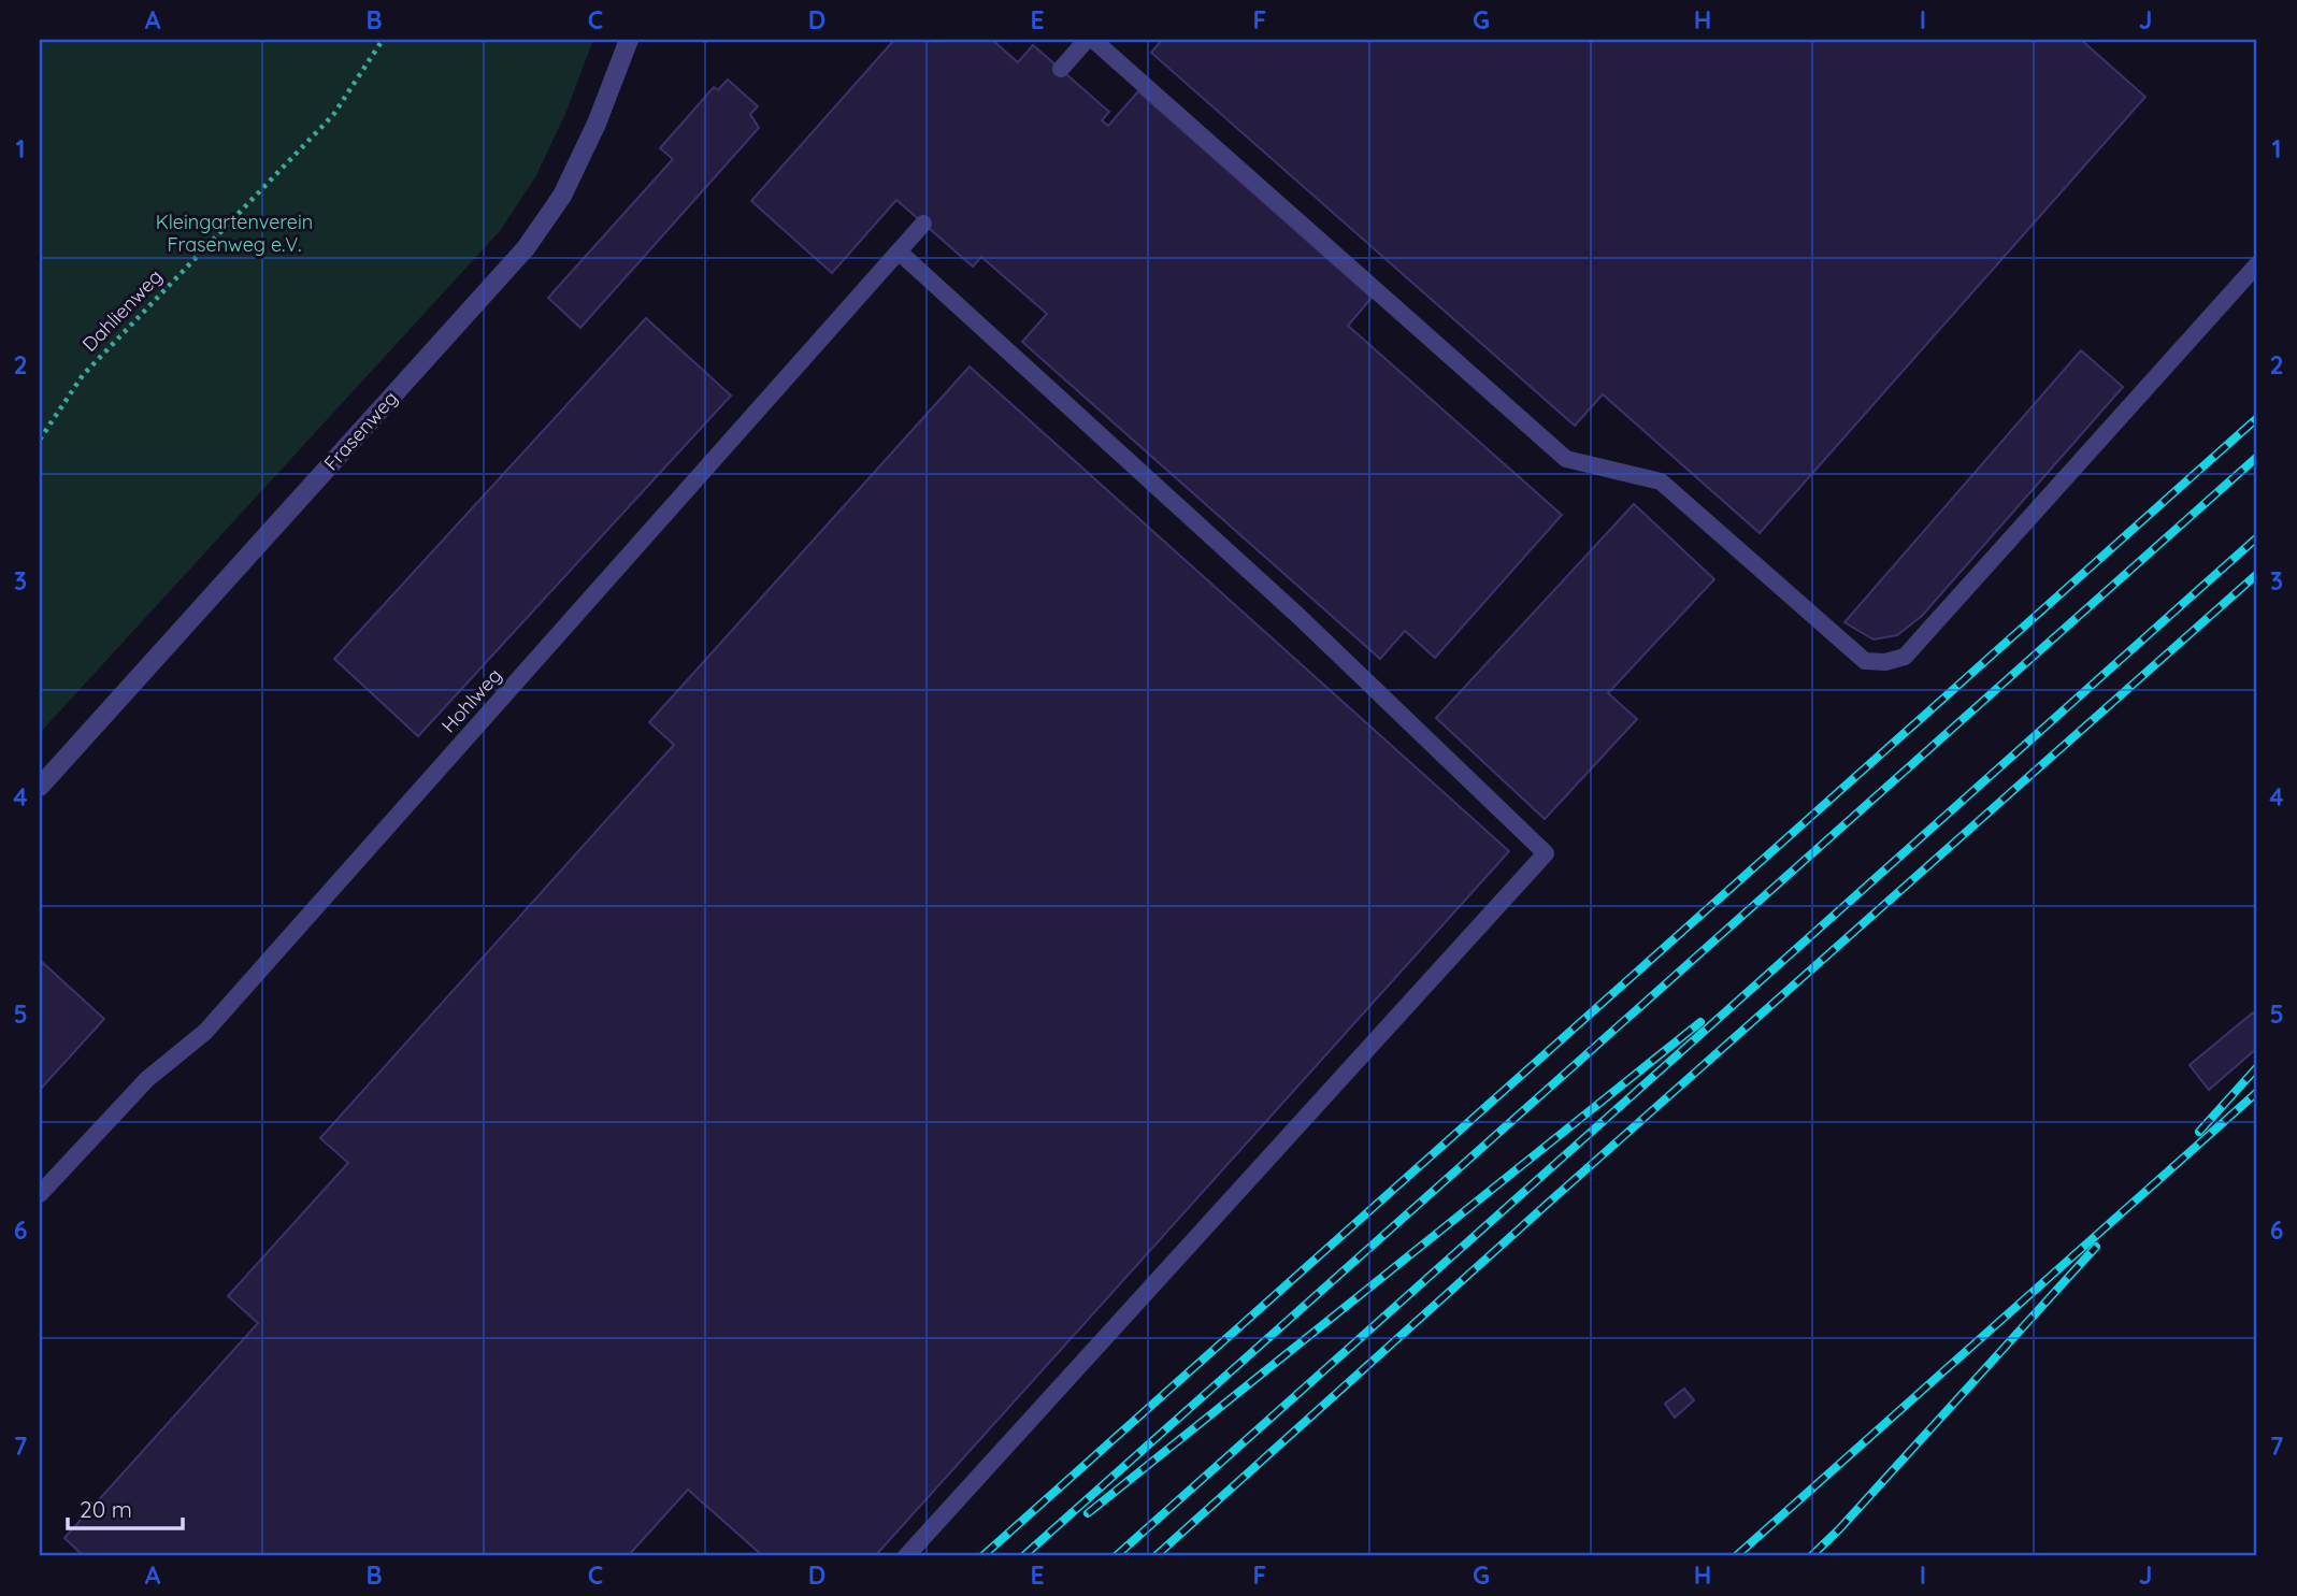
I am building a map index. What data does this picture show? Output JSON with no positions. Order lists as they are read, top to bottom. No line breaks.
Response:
{"streets":{"street":["Frasenweg"],"lane":["Hohlweg"],"path":["Dahlienweg"]},"parks":["Kleingartenverein Frasenweg e.V."],"scale_bar":"20 m","grid":{"columns":["A","B","C","D","E","F","G","H","I","J"],"rows":["1","2","3","4","5","6","7"]}}
